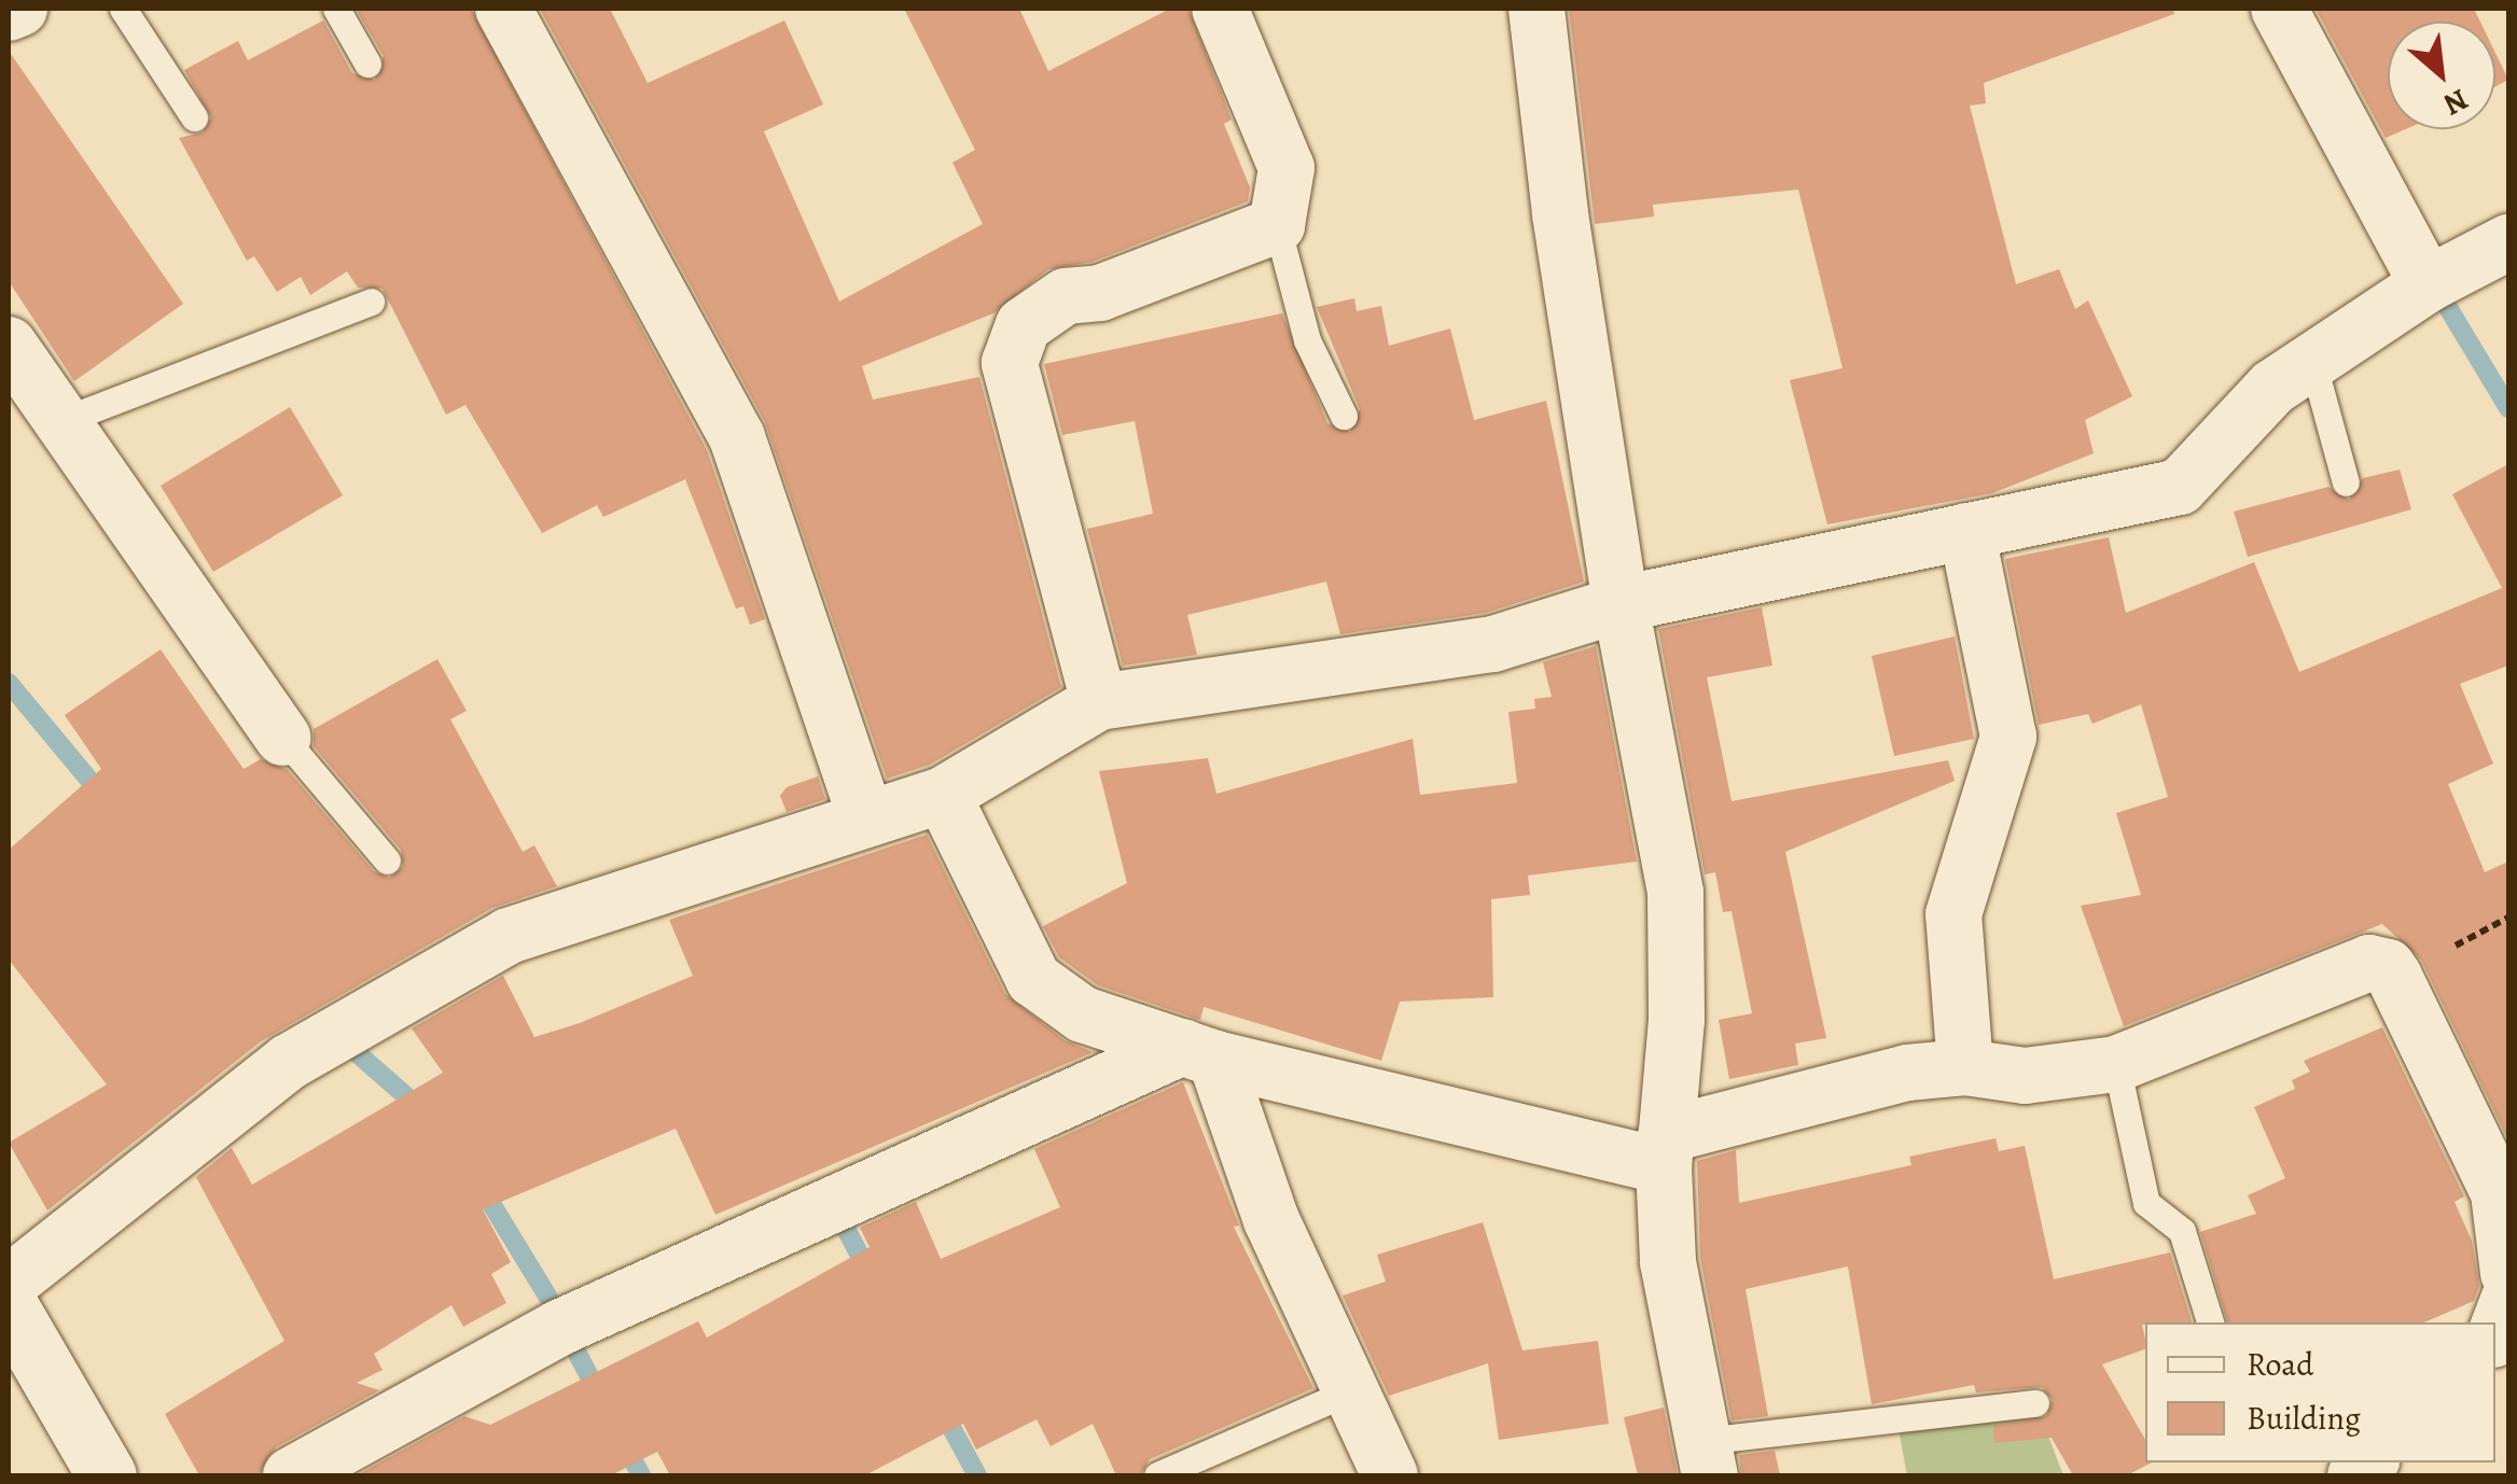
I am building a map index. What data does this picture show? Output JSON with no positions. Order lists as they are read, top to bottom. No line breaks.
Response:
{"legend":["Road","Building"],"north":"bottom right"}
